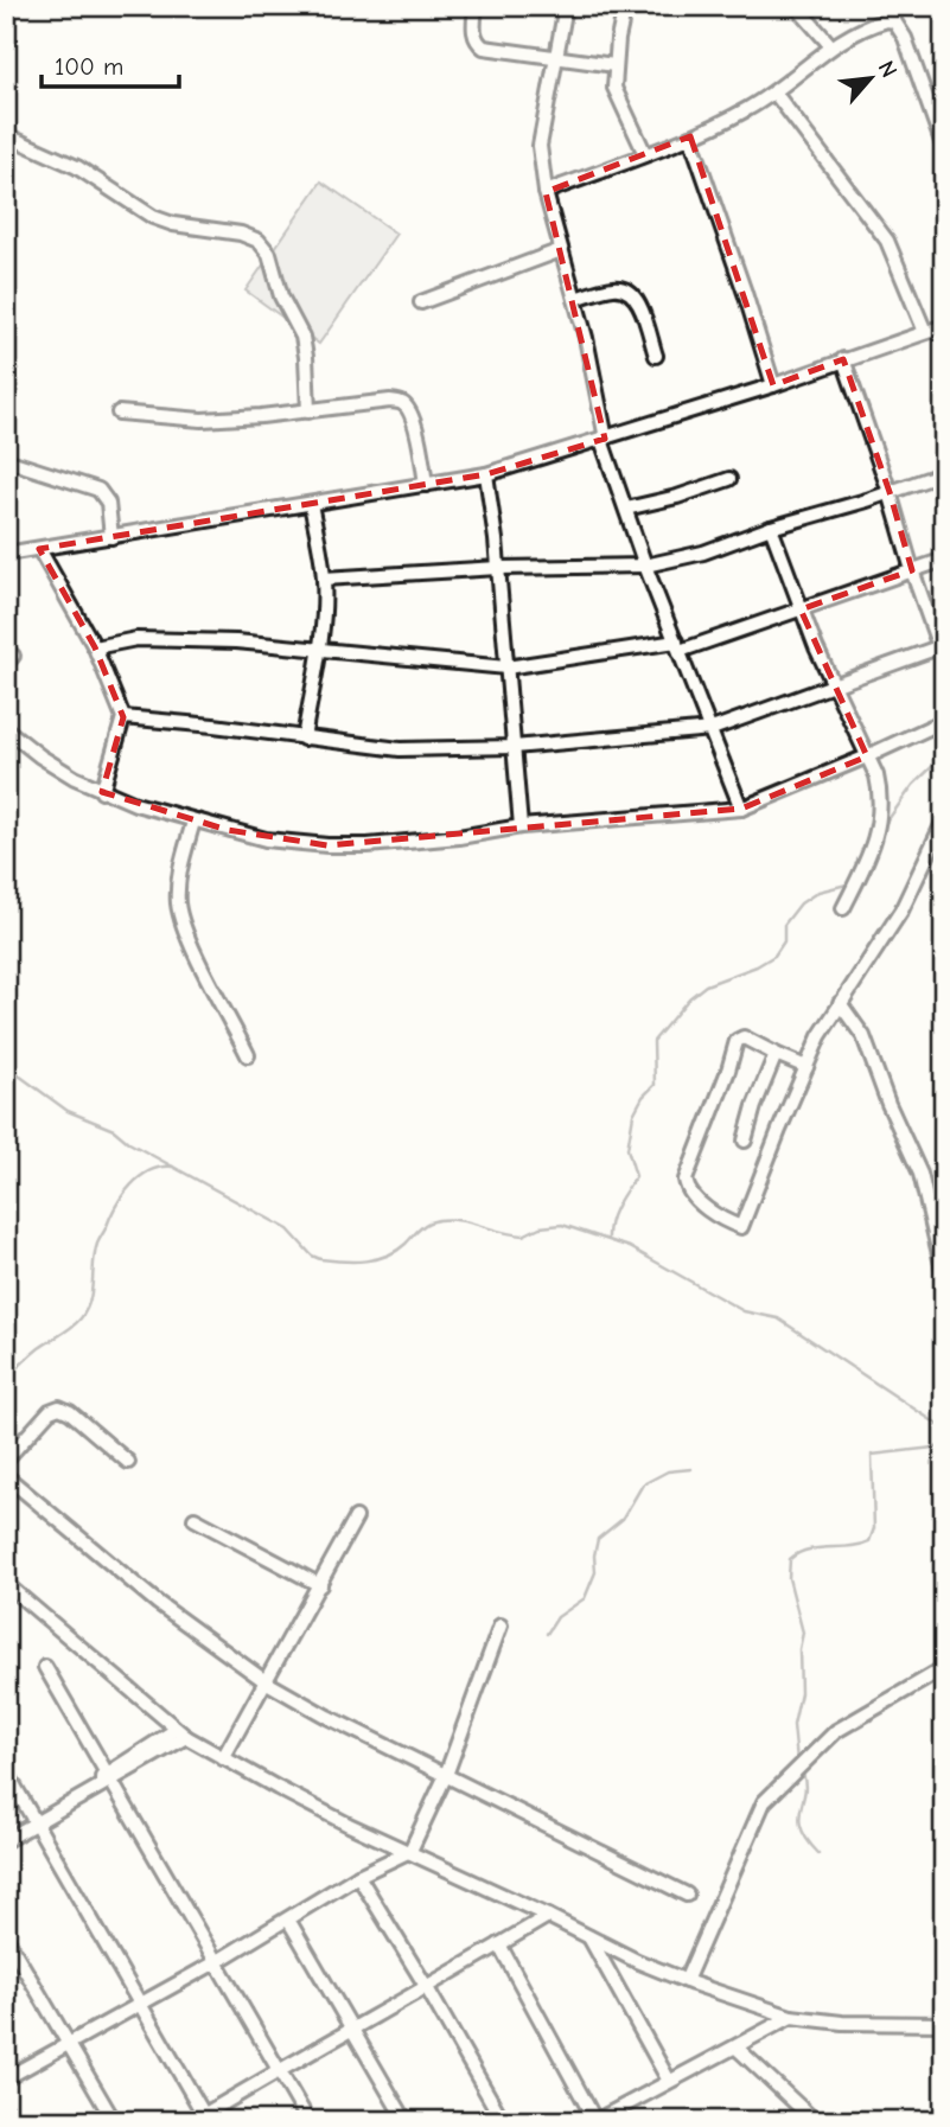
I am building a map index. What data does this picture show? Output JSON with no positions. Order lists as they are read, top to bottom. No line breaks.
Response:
{"scale_bar":"100 m","north":"top right"}
